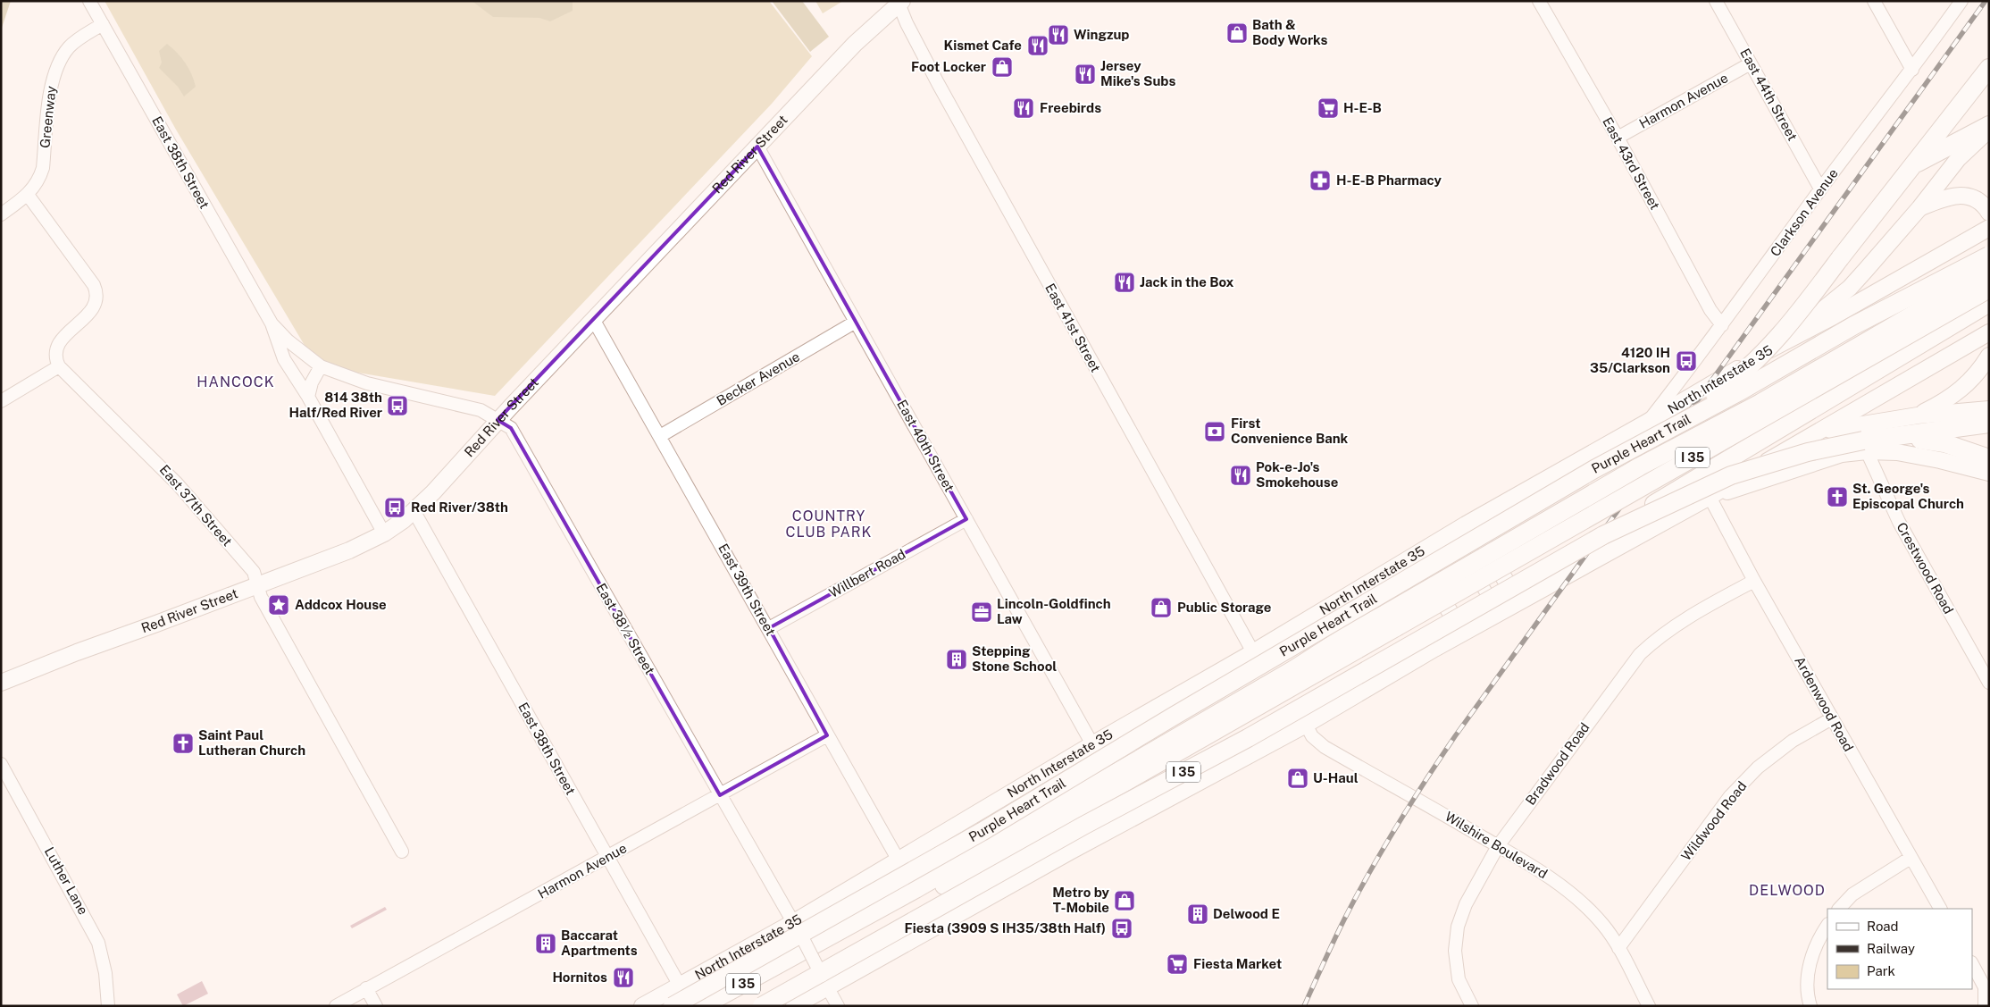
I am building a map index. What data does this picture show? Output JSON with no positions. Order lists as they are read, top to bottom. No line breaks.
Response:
{"streets":{"highway":["Purple Heart Trail","I 35"],"main road":["Red River Street","North Interstate 35"],"street":["East 44th Street","Harmon Avenue","Greenway","East 38th Street","East 43rd Street","Clarkson Avenue","East 41st Street","Becker Avenue","East 40th Street","East 37th Street","Crestwood Road","Willbert Road","East 39th Street","East 38½ Street","Ardenwood Road","Bradwood Road","Wildwood Road","Wilshire Boulevard","Luther Lane"]},"crossings":[["East 44th Street","Harmon Avenue"],["East 44th Street","Clarkson Avenue"],["Harmon Avenue","East 38th Street"],["Harmon Avenue","East 43rd Street"],["Harmon Avenue","East 39th Street"],["Harmon Avenue","East 38½ Street"],["Greenway","East 38th Street"],["Red River Street","East 38th Street"],["Red River Street","East 41st Street"],["Red River Street","East 40th Street"],["Red River Street","East 37th Street"],["Red River Street","East 39th Street"],["Red River Street","East 38½ Street"],["East 38th Street","North Interstate 35"],["East 38th Street","East 38½ Street"],["East 43rd Street","Clarkson Avenue"],["Clarkson Avenue","North Interstate 35"],["East 41st Street","North Interstate 35"],["Becker Avenue","East 40th Street"],["Becker Avenue","East 39th Street"],["North Interstate 35","East 40th Street"],["North Interstate 35","East 39th Street"],["North Interstate 35","East 38½ Street"],["East 40th Street","Willbert Road"],["Willbert Road","East 39th Street"],["Ardenwood Road","Bradwood Road"],["Ardenwood Road","Wildwood Road"],["Bradwood Road","Wilshire Boulevard"],["Wildwood Road","Wilshire Boulevard"]],"districts":["HANCOCK","COUNTRY CLUB PARK","DELWOOD"],"places":{"shop":["Bath & Body Works","Foot Locker","Public Storage","U-Haul","Metro by T-Mobile"],"restaurant":["Wingzup","Kismet Cafe","Jersey Mike's Subs","Freebirds","Jack in the Box","Pok-e-Jo's Smokehouse","Hornitos"],"supermarket":["H-E-B","Fiesta Market"],"pharmacy":["H-E-B Pharmacy"],"bus stop":["4120 IH 35/Clarkson","814 38th Half/Red River","Red River/38th","Fiesta (3909 S IH35/38th Half)"],"bank":["First Convenience Bank"],"church":["St. George's Episcopal Church","Saint Paul Lutheran Church"],"place":["Addcox House"],"office":["Lincoln-Goldfinch Law"],"building":["Stepping Stone School","Delwood E","Baccarat Apartments"]},"legend":["Road","Railway","Park"]}
